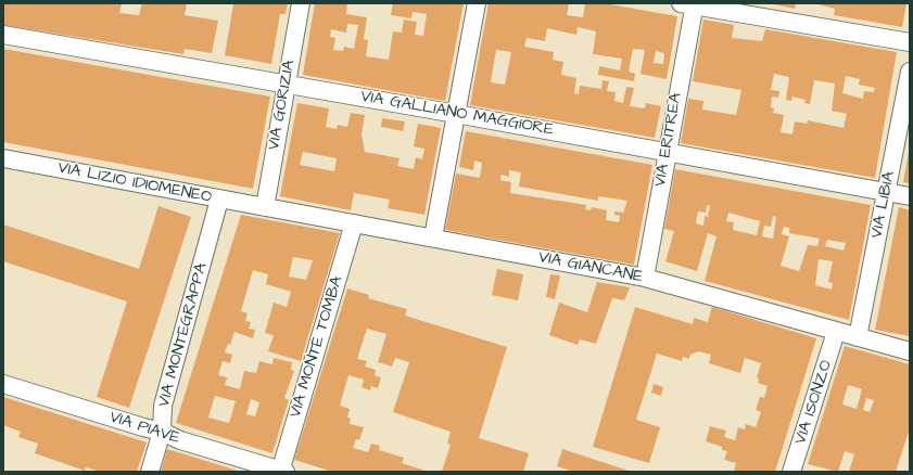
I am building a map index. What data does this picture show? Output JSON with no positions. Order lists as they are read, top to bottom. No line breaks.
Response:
{"streets":{"street":["VIA GORIZIA","VIA GALLIANO MAGGIORE","VIA ERITREA","VIA LIZIO IDIOMENEO","VIA LIBIA","VIA GIANCANE","VIA MONTEGRAPPA","VIA MONTE TOMBA","VIA ISONZO","VIA PIAVE"]},"crossings":[["VIA GORIZIA","VIA GALLIANO MAGGIORE"],["VIA GORIZIA","VIA LIZIO IDIOMENEO"],["VIA GORIZIA","VIA GIANCANE"],["VIA GALLIANO MAGGIORE","VIA ERITREA"],["VIA GALLIANO MAGGIORE","VIA LIBIA"],["VIA ERITREA","VIA GIANCANE"],["VIA LIZIO IDIOMENEO","VIA GIANCANE"],["VIA LIZIO IDIOMENEO","VIA MONTEGRAPPA"],["VIA LIBIA","VIA GIANCANE"],["VIA GIANCANE","VIA MONTE TOMBA"],["VIA GIANCANE","VIA ISONZO"],["VIA MONTEGRAPPA","VIA PIAVE"],["VIA MONTE TOMBA","VIA PIAVE"]]}
